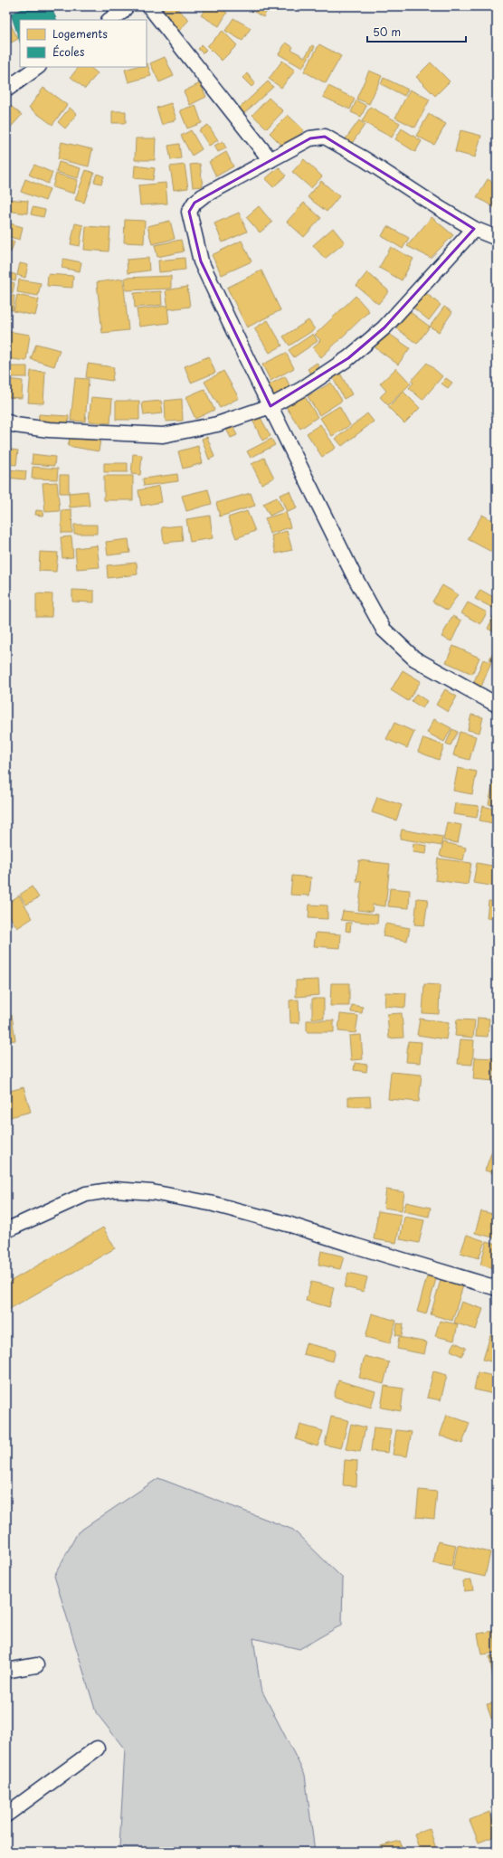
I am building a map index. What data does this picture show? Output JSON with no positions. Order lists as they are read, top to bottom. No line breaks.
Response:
{"legend":["Logements","Écoles"],"scale_bar":"50 m"}
